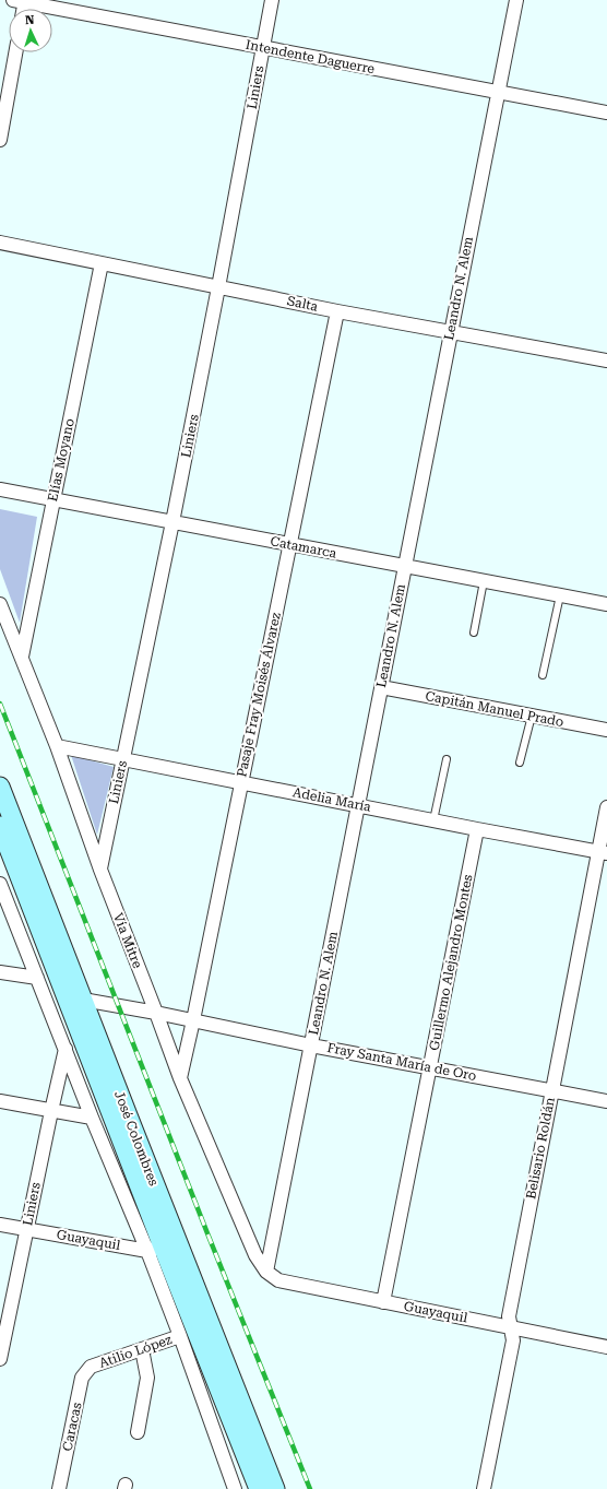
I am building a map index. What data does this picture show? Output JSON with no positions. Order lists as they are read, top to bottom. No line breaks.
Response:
{"streets":{"main road":["José Colombres"],"street":["Intendente Daguerre","Liniers","Leandro N. Alem","Salta","Elías Moyano","Catamarca","Pasaje Fray Moisés Álvarez","Capitán Manuel Prado","Adelia María","Vía Mitre","Guillermo Alejandro Montes","Fray Santa María de Oro","Belisario Roldán","Guayaquil","Atilio López","Caracas"]},"crossings":[["Intendente Daguerre","Liniers"],["Intendente Daguerre","Leandro N. Alem"],["Liniers","Salta"],["Liniers","Catamarca"],["Liniers","Adelia María"],["Liniers","Vía Mitre"],["Liniers","José Colombres"],["Liniers","Guayaquil"],["Leandro N. Alem","Salta"],["Leandro N. Alem","Catamarca"],["Leandro N. Alem","Capitán Manuel Prado"],["Leandro N. Alem","Adelia María"],["Leandro N. Alem","Vía Mitre"],["Leandro N. Alem","Fray Santa María de Oro"],["Leandro N. Alem","Guayaquil"],["Salta","Elías Moyano"],["Salta","Pasaje Fray Moisés Álvarez"],["Elías Moyano","Catamarca"],["Elías Moyano","Vía Mitre"],["Catamarca","Pasaje Fray Moisés Álvarez"],["Pasaje Fray Moisés Álvarez","Adelia María"],["Pasaje Fray Moisés Álvarez","Vía Mitre"],["Pasaje Fray Moisés Álvarez","Fray Santa María de Oro"],["Adelia María","Vía Mitre"],["Adelia María","Guillermo Alejandro Montes"],["Adelia María","Belisario Roldán"],["Vía Mitre","Fray Santa María de Oro"],["Vía Mitre","Guayaquil"],["Guillermo Alejandro Montes","Fray Santa María de Oro"],["Guillermo Alejandro Montes","Guayaquil"],["Fray Santa María de Oro","José Colombres"],["Fray Santa María de Oro","Belisario Roldán"],["José Colombres","Guayaquil"],["José Colombres","Atilio López"],["Belisario Roldán","Guayaquil"],["Atilio López","Caracas"]],"north":"top"}
